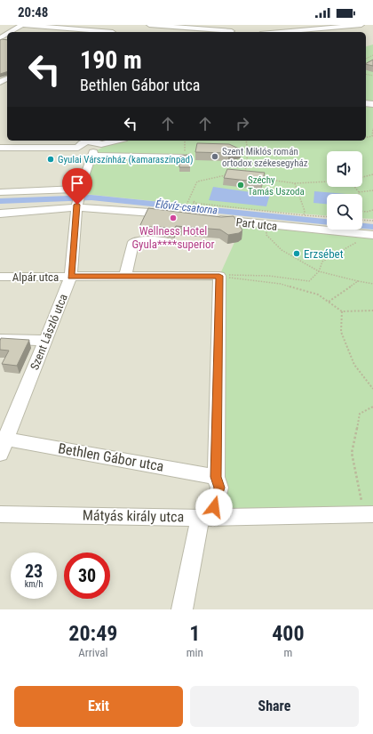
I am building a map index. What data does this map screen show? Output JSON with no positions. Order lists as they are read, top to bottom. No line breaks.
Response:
{"streets":{"street":["Part utca","Alpár utca","Szent László utca","Bethlen Gábor utca","Mátyás király utca"]},"crossings":[["Alpár utca","Szent László utca"],["Szent László utca","Bethlen Gábor utca"]],"water":["Élővíz-csatorna"],"places":["Szent Miklós román ortodox székesegyház","Gyulai Várszínház (kamaraszínpad)","Széchy Tamás Uszoda","Wellness Hotel Gyula****superior","Erzsébet"],"page":{"status":"20:48","turn":["190 m","Bethlen Gábor utca"],"speed":"23 km/h","limit":"30","eta":["20:49","Arrival","1","min","400","m"],"buttons":["Exit","Share"]}}
